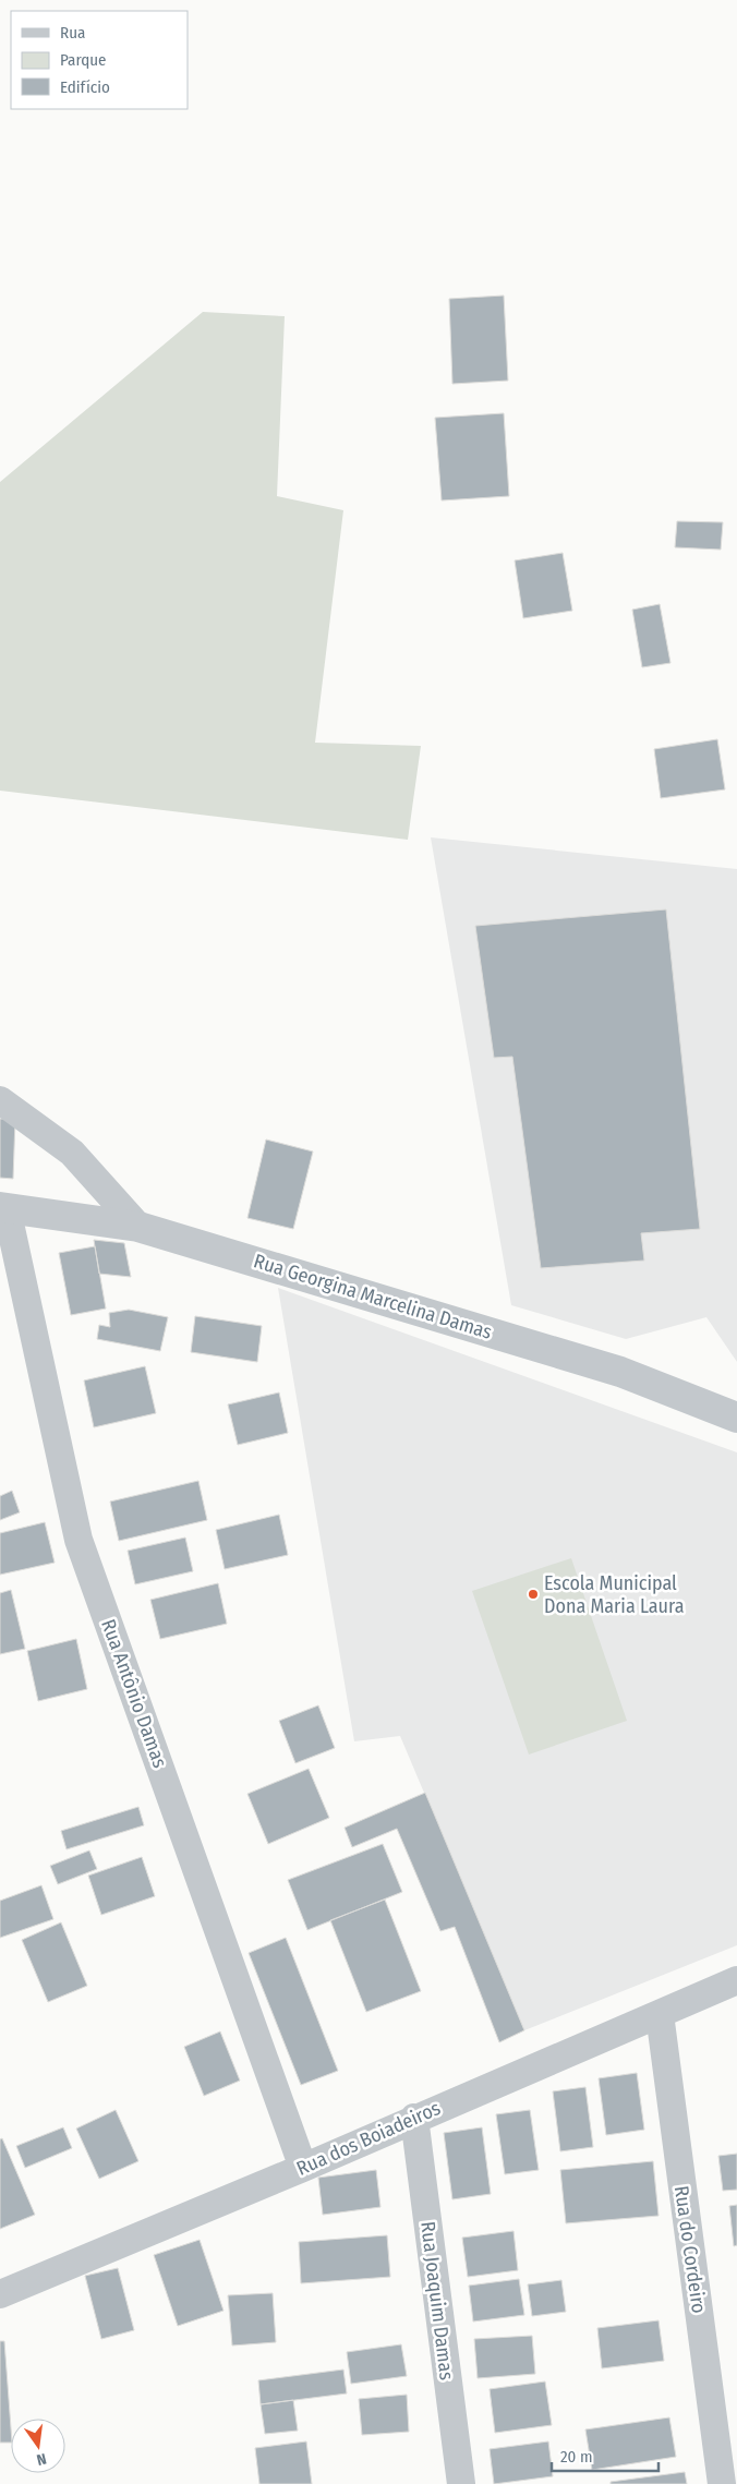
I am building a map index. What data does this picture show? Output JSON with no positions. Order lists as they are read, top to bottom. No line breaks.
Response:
{"streets":{"street":["Rua Georgina Marcelina Damas","Rua Antônio Damas","Rua dos Boiadeiros","Rua do Cordeiro","Rua Joaquim Damas"]},"crossings":[["Rua Georgina Marcelina Damas","Rua Antônio Damas"],["Rua Antônio Damas","Rua dos Boiadeiros"],["Rua dos Boiadeiros","Rua do Cordeiro"],["Rua dos Boiadeiros","Rua Joaquim Damas"]],"places":["Escola Municipal Dona Maria Laura"],"legend":["Rua","Parque","Edifício"],"scale_bar":"20 m","north":"bottom"}
